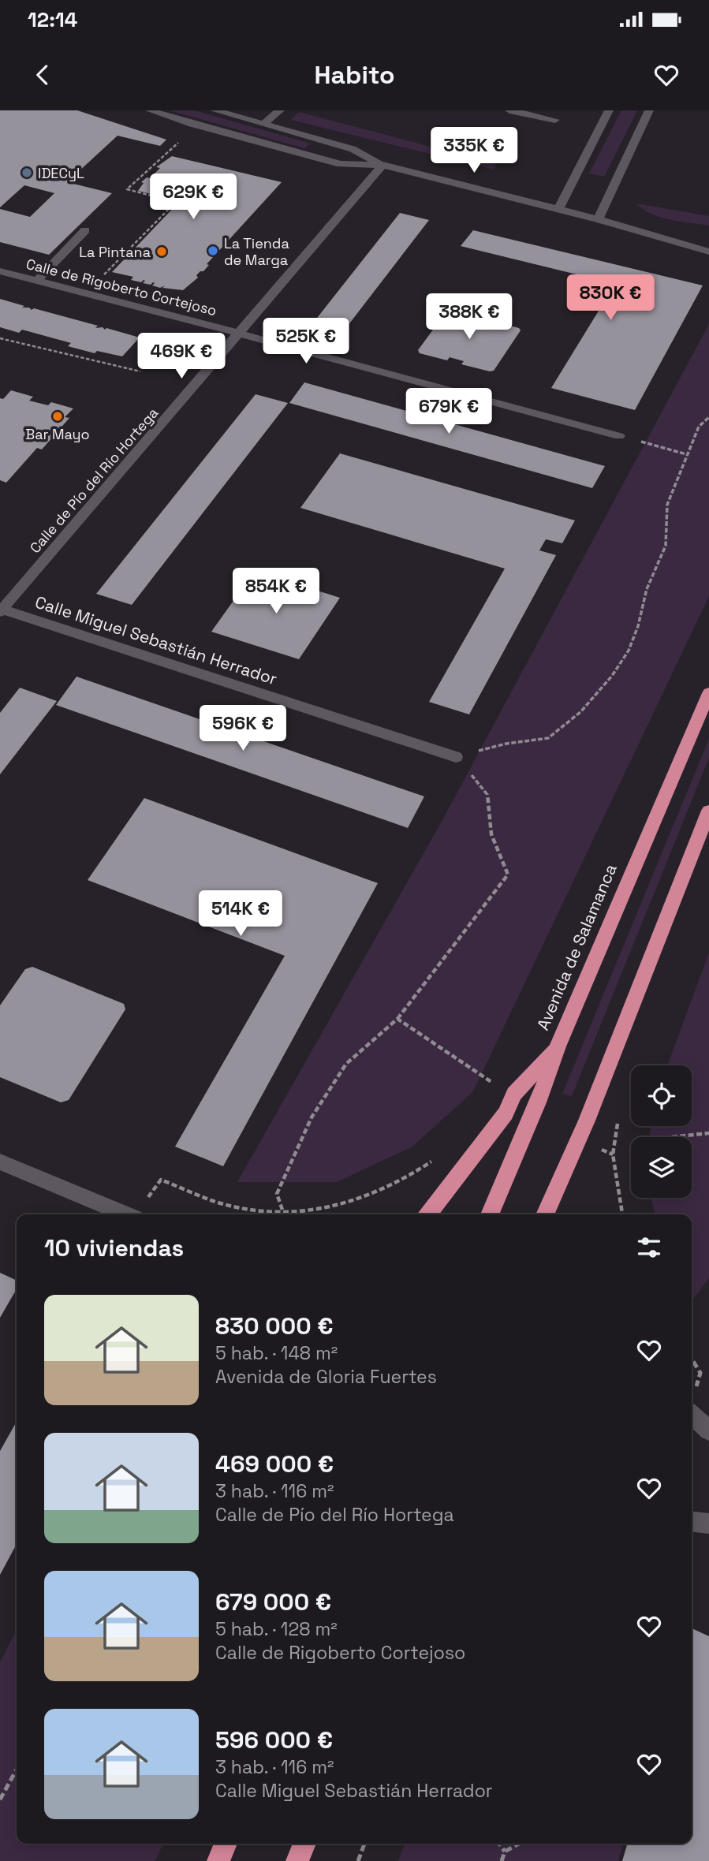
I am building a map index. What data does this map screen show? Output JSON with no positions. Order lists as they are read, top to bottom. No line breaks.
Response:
{"streets":{"highway":["Avenida de Salamanca"],"street":["Calle de Rigoberto Cortejoso","Calle de Pío del Río Hortega","Calle Miguel Sebastián Herrador"]},"crossings":[["Calle de Rigoberto Cortejoso","Calle de Pío del Río Hortega"],["Calle de Pío del Río Hortega","Calle Miguel Sebastián Herrador"]],"places":["IDECyL","La Tienda de Marga","La Pintana","Bar Mayo"],"page":{"status":"12:14","header":"Habito","price":["335K €","629K €","830K €","388K €","525K €","469K €","679K €","854K €","596K €","514K €"],"heading":"10 viviendas","list":[{"name":"830 000 €","note":"5 hab. · 148 m² · Avenida de Gloria Fuertes"},{"name":"469 000 €","note":"3 hab. · 116 m² · Calle de Pío del Río Hortega"},{"name":"679 000 €","note":"5 hab. · 128 m² · Calle de Rigoberto Cortejoso"},{"name":"596 000 €","note":"3 hab. · 116 m² · Calle Miguel Sebastián Herrador"}]}}
